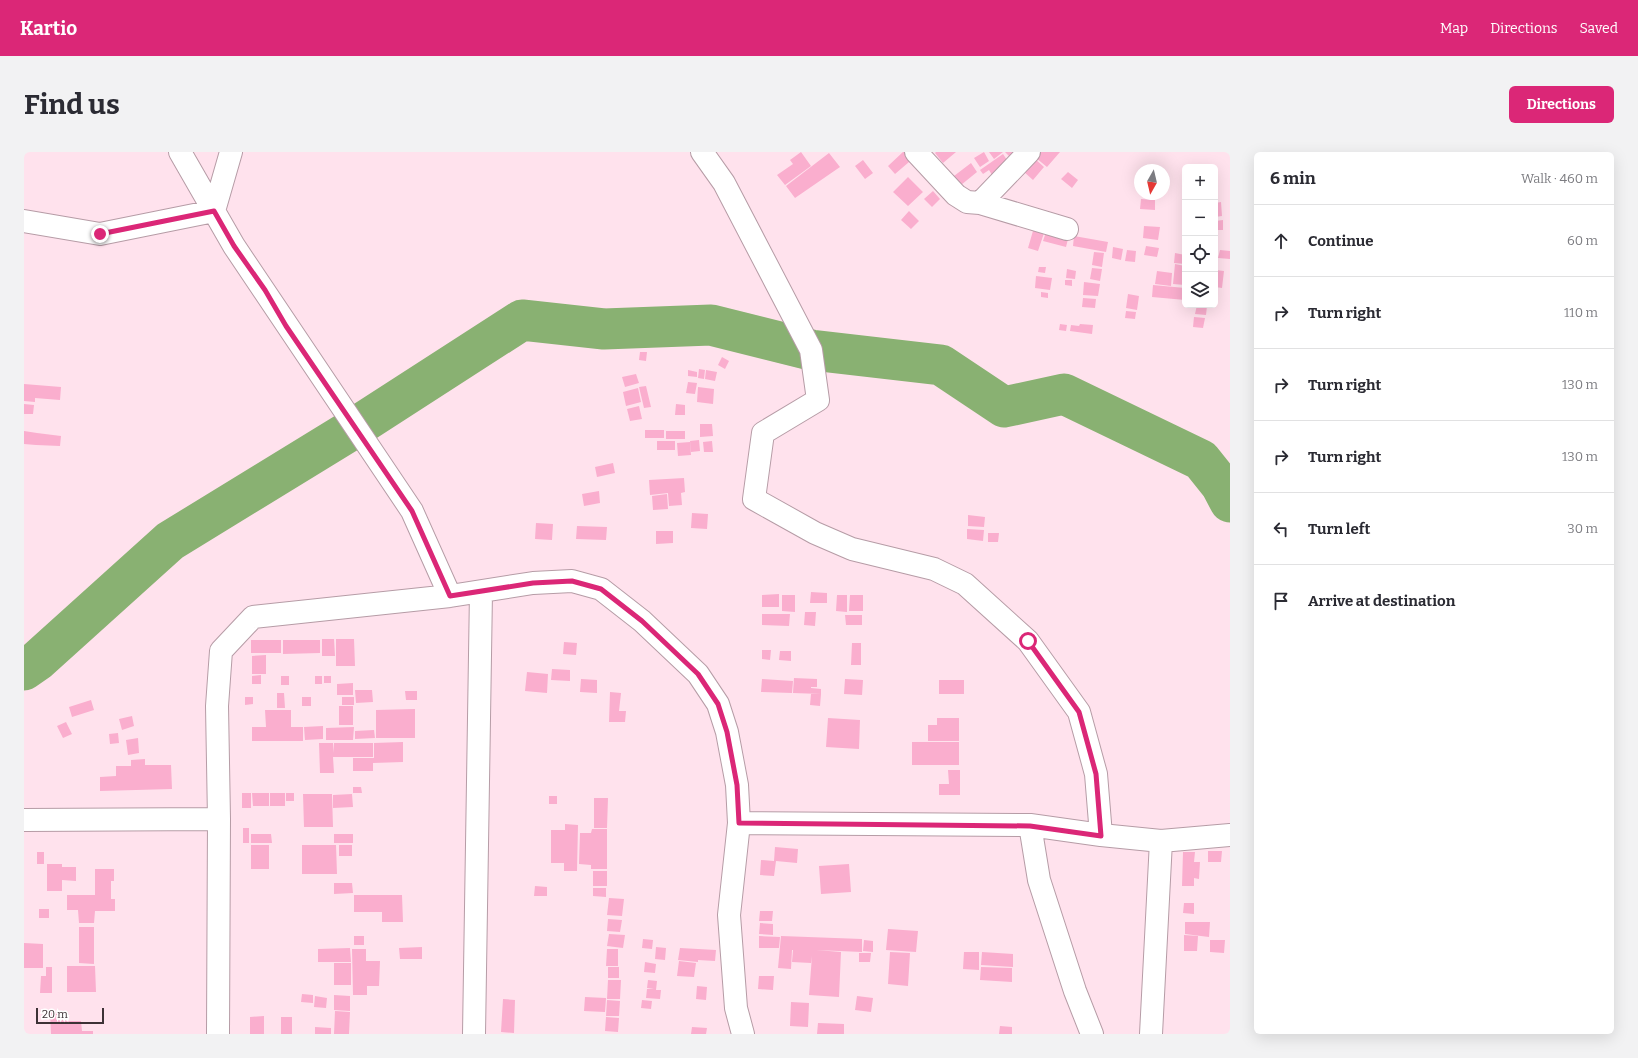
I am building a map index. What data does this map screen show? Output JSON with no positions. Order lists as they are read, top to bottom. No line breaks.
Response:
{"scale_bar":"20 m","north":"bottom","page":{"header":"Kartio","nav":["Map","Directions","Saved"],"buttons":"Directions","title":"Find us","heading":["6 min","Walk · 460 m"],"map_buttons":["+","−"],"list":[["Continue","60 m"],["Turn right","110 m"],["Turn right","130 m"],["Turn right","130 m"],["Turn left","30 m"],"Arrive at destination"],"scale":"20 m"}}
